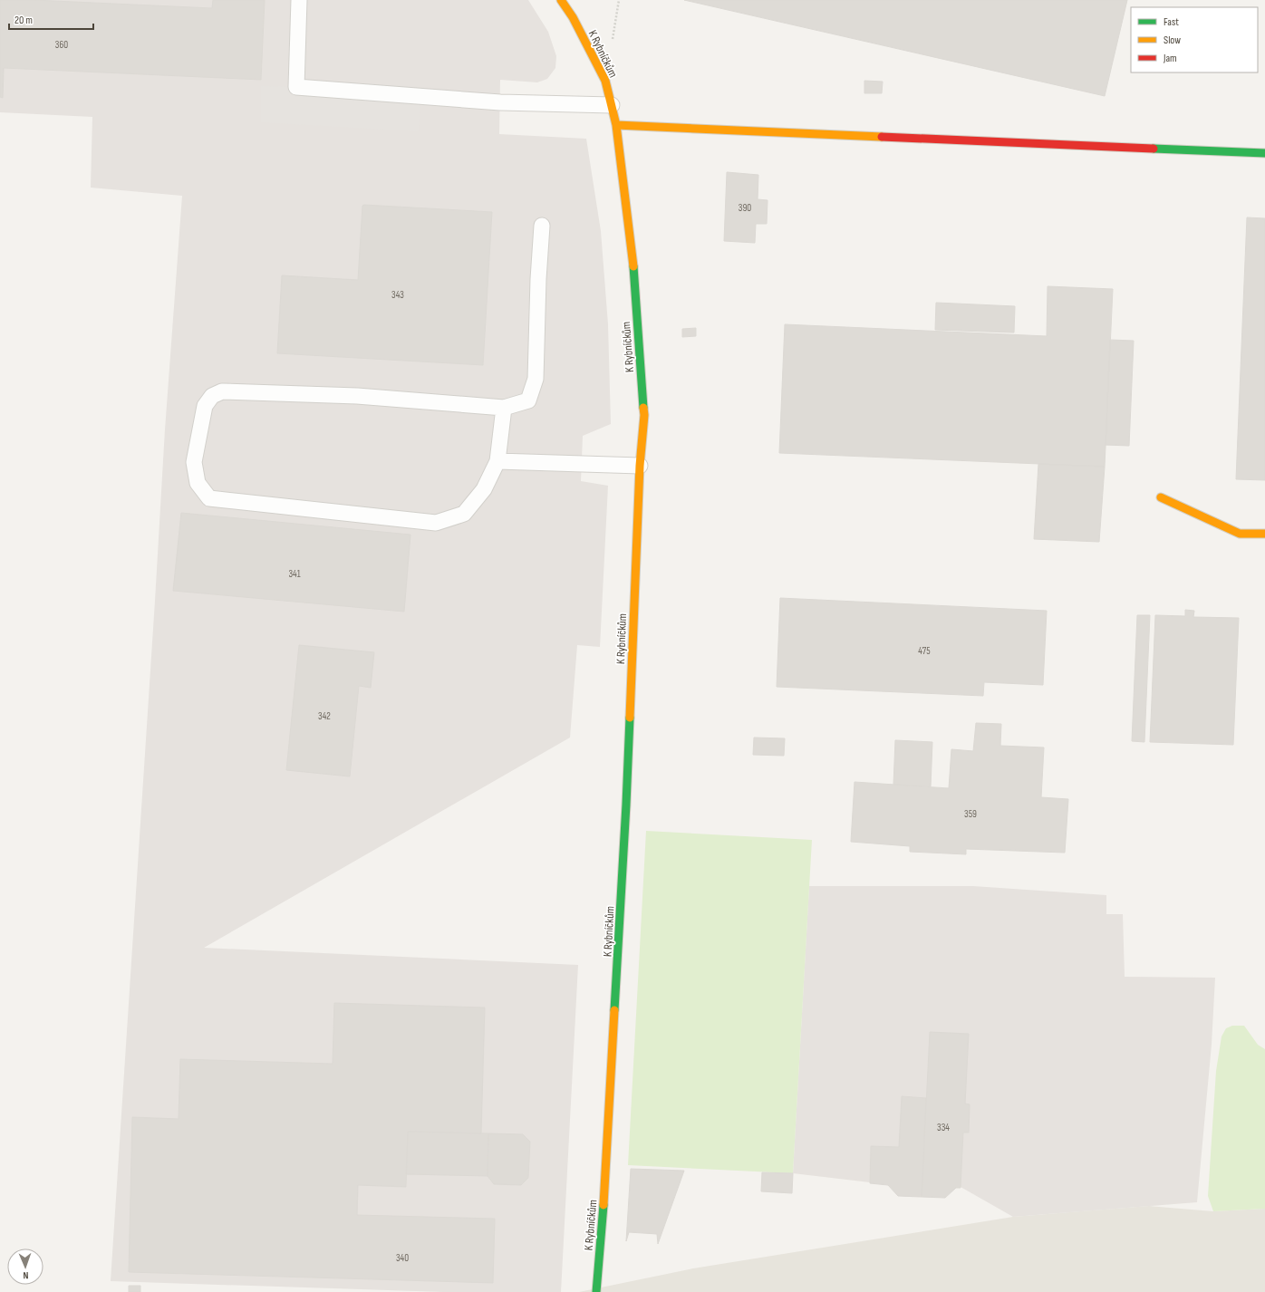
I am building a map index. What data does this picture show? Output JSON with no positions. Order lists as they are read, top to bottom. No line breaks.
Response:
{"streets":{"street":["K Rybníčkům"]},"house_numbers":["360","390","343","341","475","342","359","334","340"],"legend":["Fast","Slow","Jam"],"scale_bar":"20 m","north":"bottom"}
